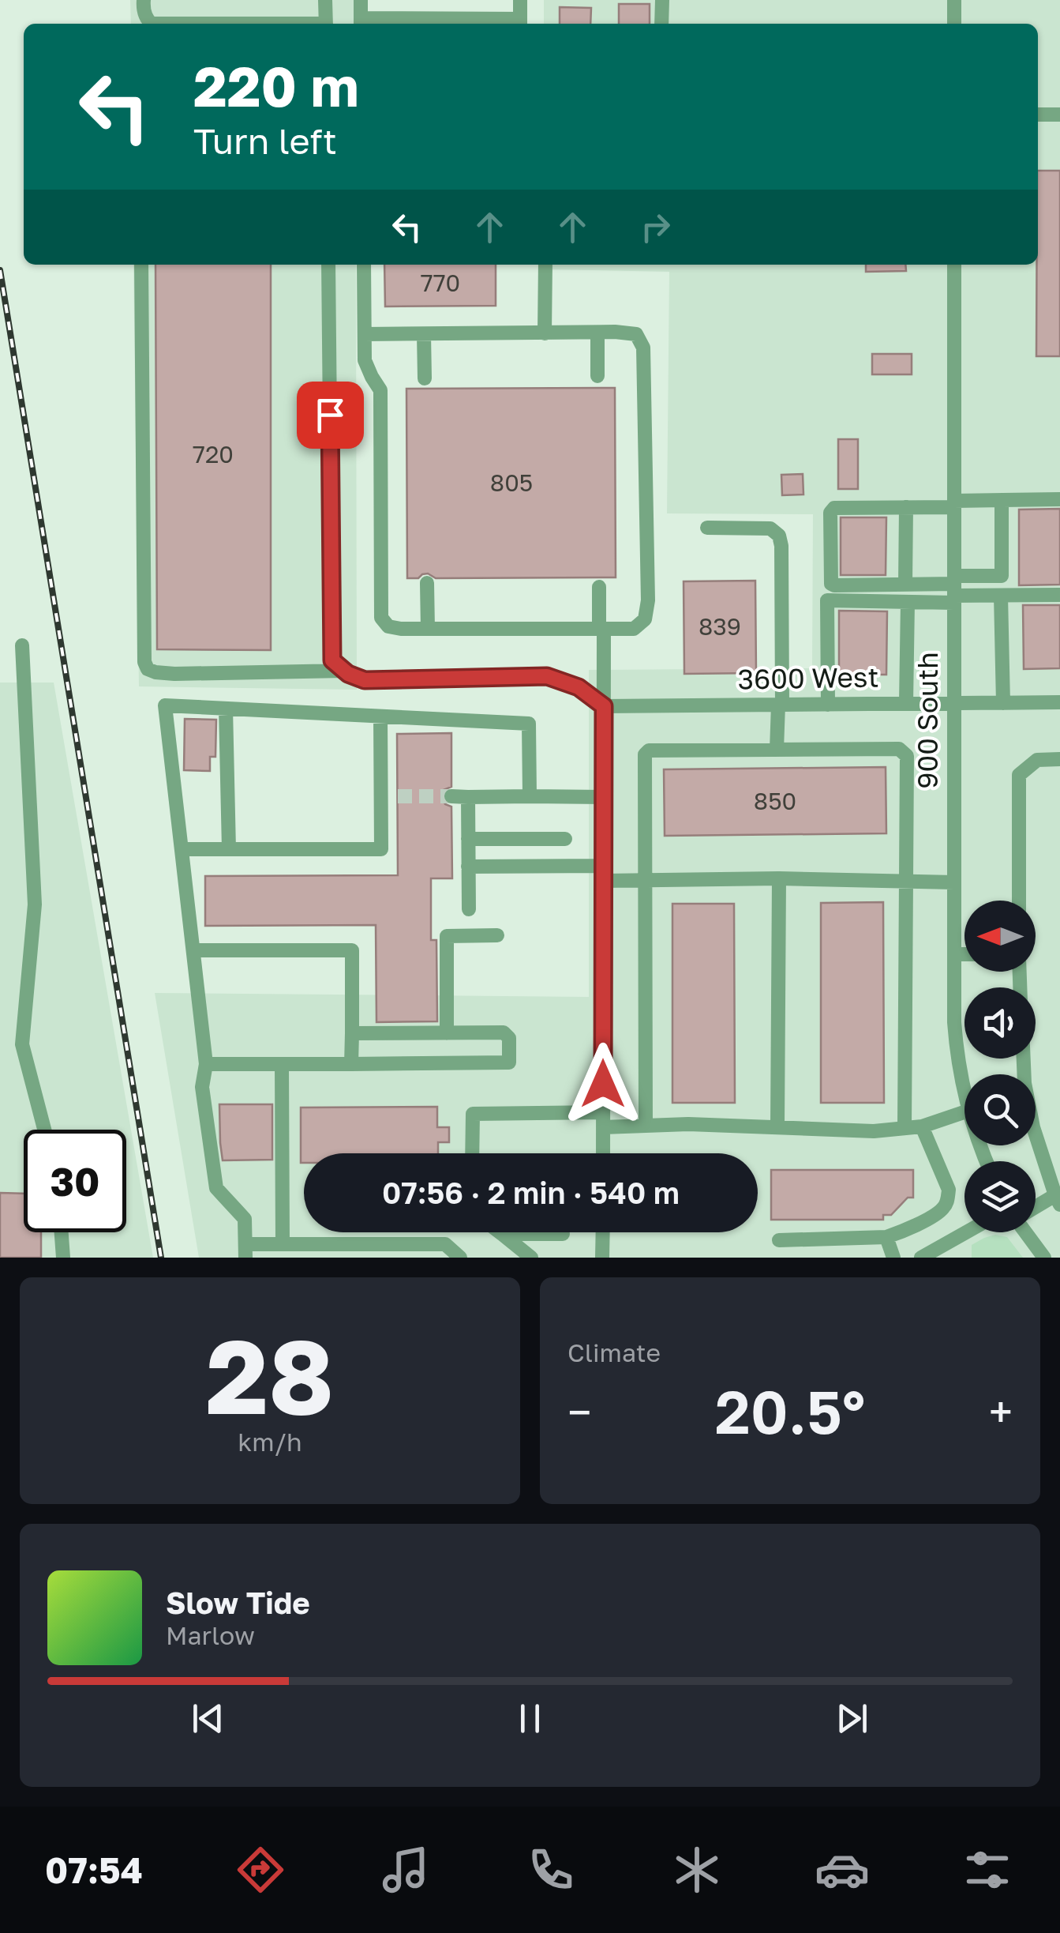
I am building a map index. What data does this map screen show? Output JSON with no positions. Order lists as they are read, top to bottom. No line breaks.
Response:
{"streets":{"street":["3600 West","900 South"]},"crossings":[["3600 West","900 South"]],"house_numbers":["770","720","805","839","850"],"north":"left","page":{"turn":["220 m","Turn left"],"limit":"30","trip":"07:56 · 2 min · 540 m","tile":[["28","km/h"],"Climate"],"heat":["−","20.5°","+"],"song":["Slow Tide","Marlow"],"tabs":"07:54"}}
